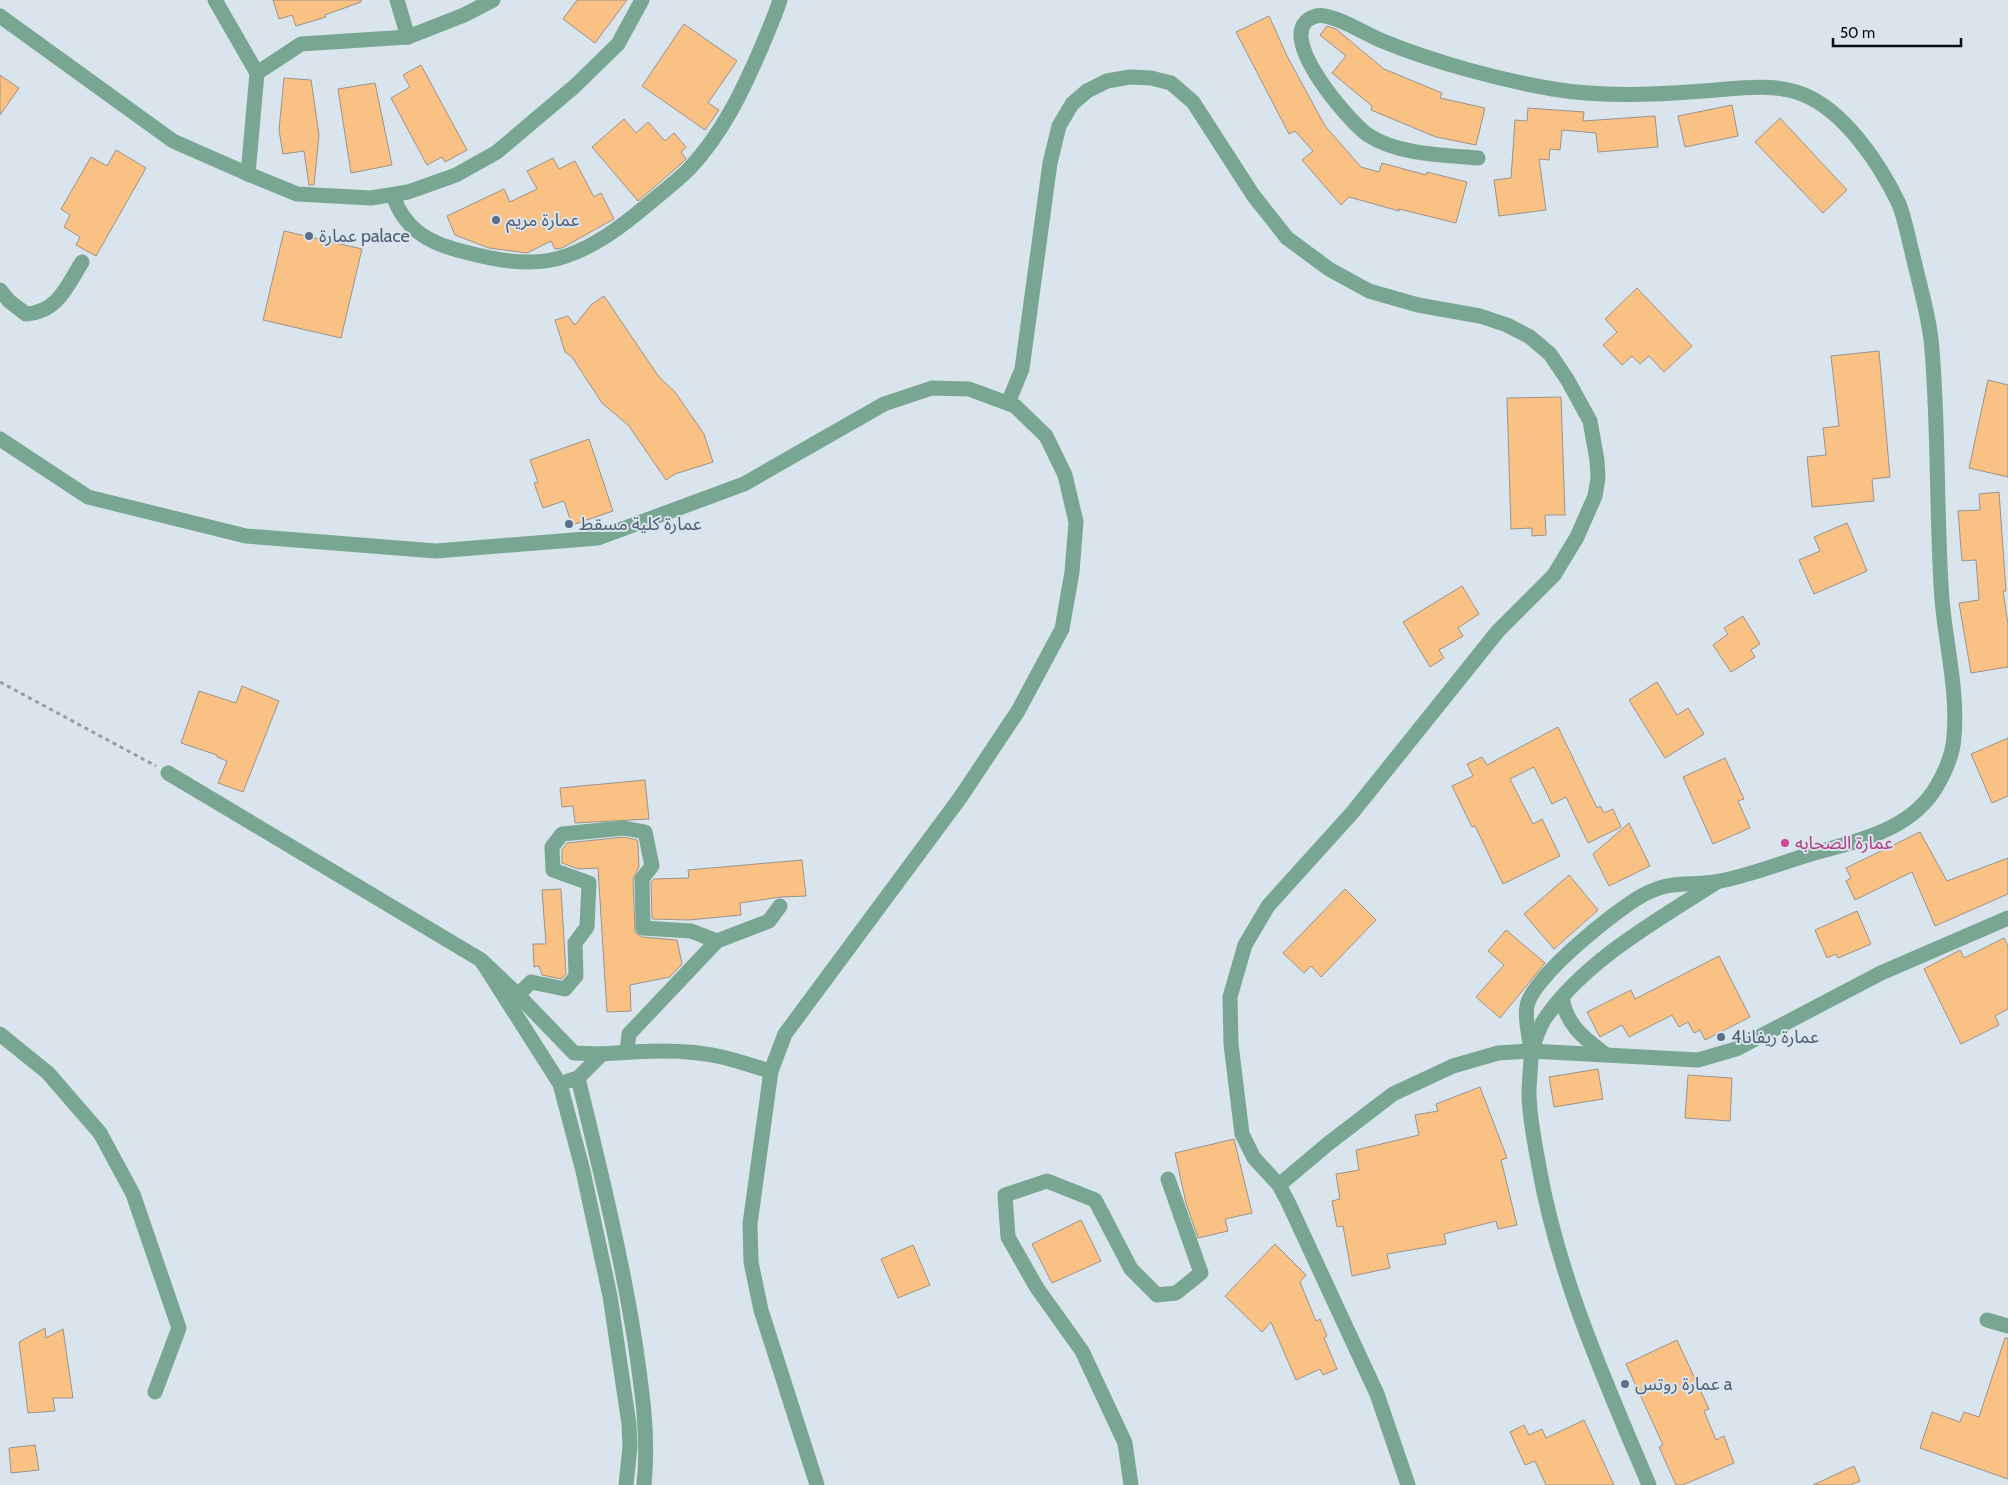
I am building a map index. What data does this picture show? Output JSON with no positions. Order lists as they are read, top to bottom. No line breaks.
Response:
{"places":["عمارة مريم","عمارة palace","عمارة كلية مسقط","عمارة الصحابه","عمارة ريفانا4","عمارة روتس a"],"scale_bar":"50 m"}
